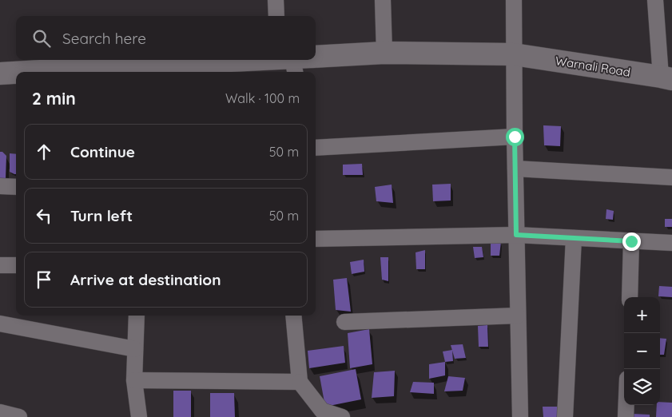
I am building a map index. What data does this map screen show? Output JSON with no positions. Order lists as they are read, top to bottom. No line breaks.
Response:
{"streets":{"main road":["Warnali Road"]},"page":{"search":"Search here","heading":["2 min","Walk · 100 m"],"list":[["Continue","50 m"],["Turn left","50 m"],"Arrive at destination"],"map_buttons":["+","−"]}}
